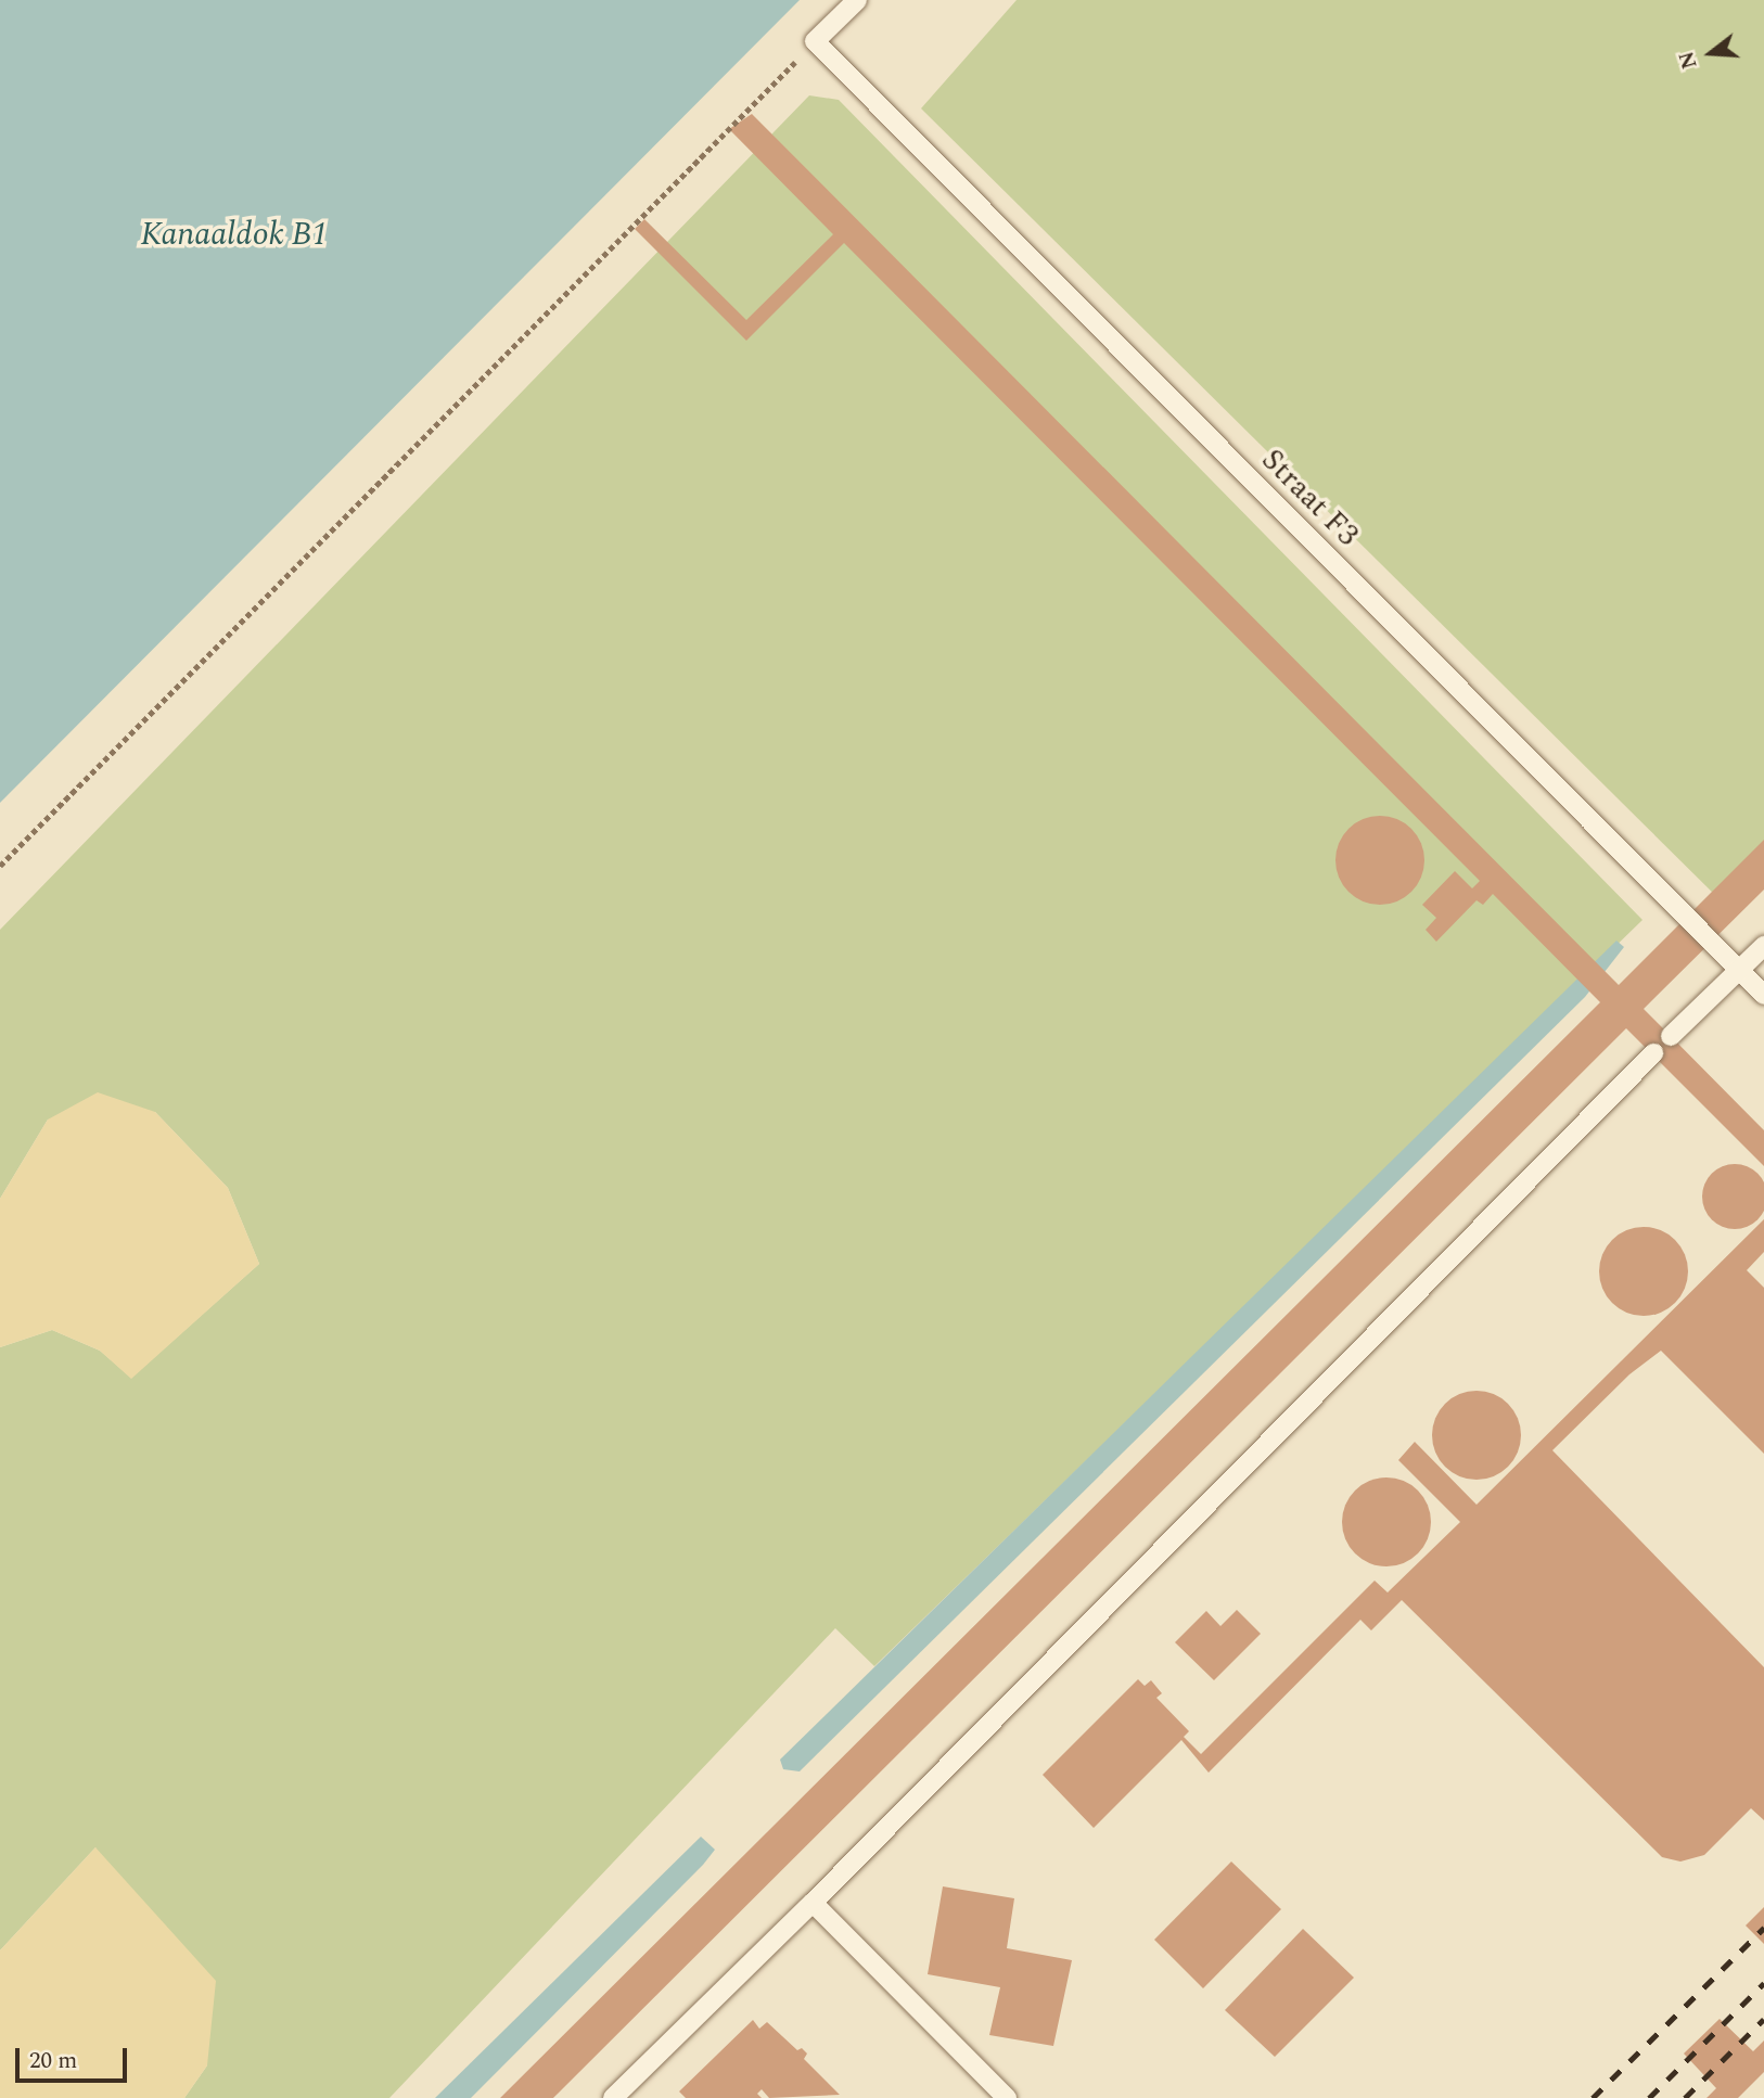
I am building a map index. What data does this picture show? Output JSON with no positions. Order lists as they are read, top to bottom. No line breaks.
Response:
{"streets":{"lane":["Straat F3"]},"water":["Kanaaldok B1"],"scale_bar":"20 m","north":"left"}
